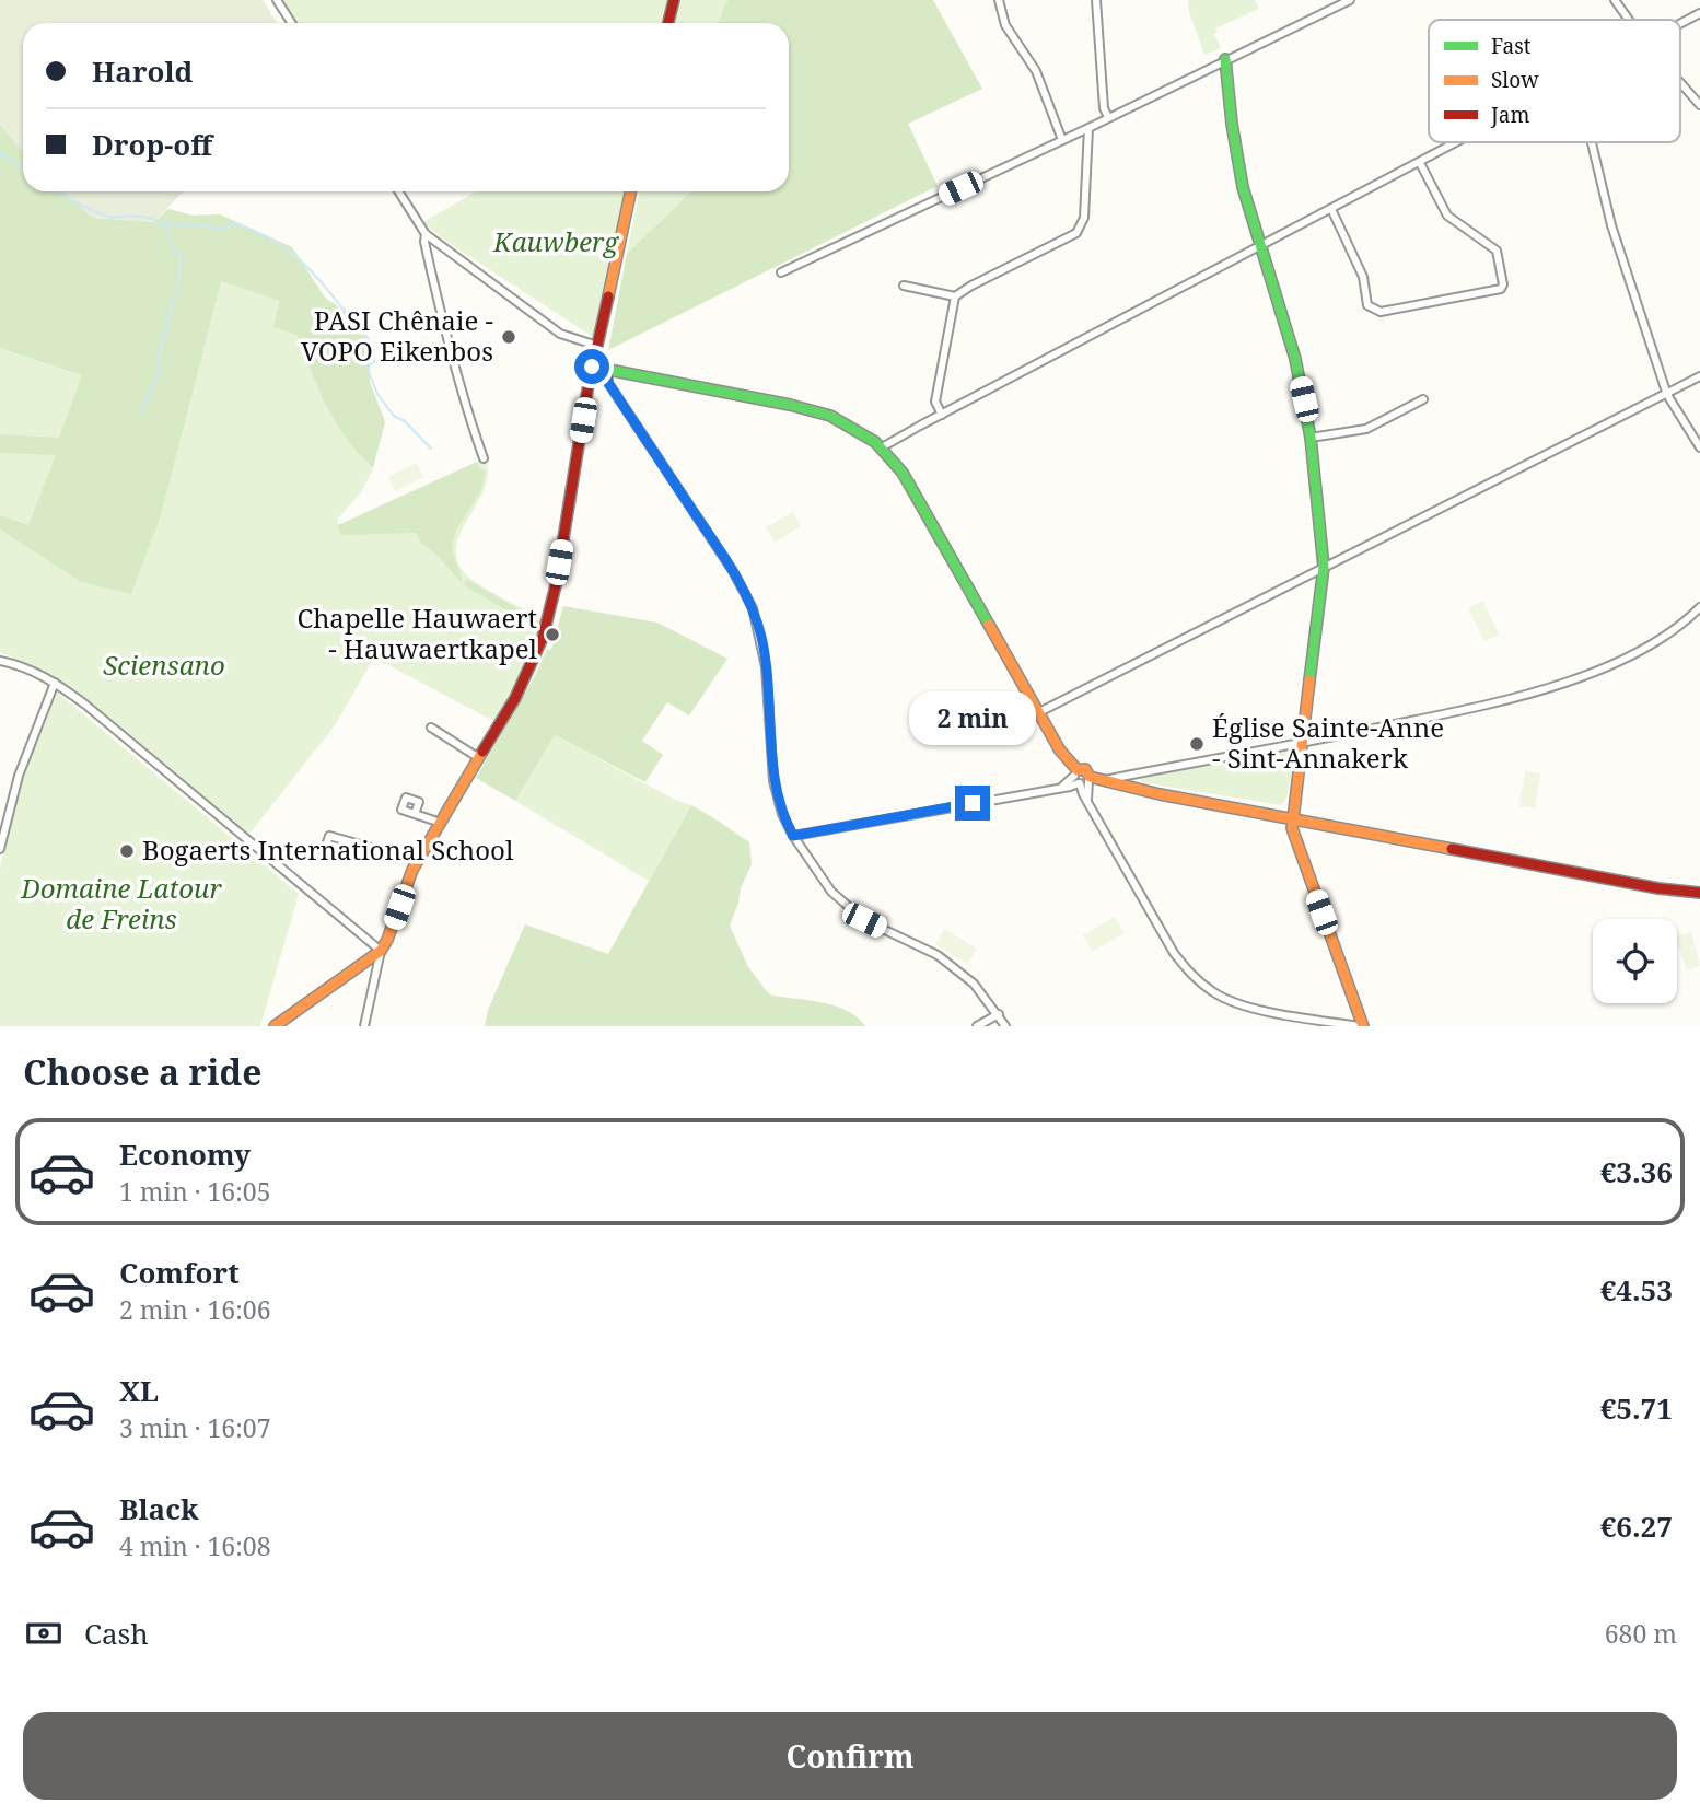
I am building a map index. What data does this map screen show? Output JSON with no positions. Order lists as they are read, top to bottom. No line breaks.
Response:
{"parks":["Kauwberg","Sciensano","Domaine Latour de Freins"],"places":["PASI Chênaie - VOPO Eikenbos","Chapelle Hauwaert - Hauwaertkapel","Église Sainte-Anne - Sint-Annakerk","Bogaerts International School"],"legend":["Fast","Slow","Jam"],"page":{"banner":["Harold","Drop-off"],"bubble":"2 min","heading":"Choose a ride","list":[{"name":"Economy","note":"1 min · 16:05","value":"€3.36"},{"name":"Comfort","note":"2 min · 16:06","value":"€4.53"},{"name":"XL","note":"3 min · 16:07","value":"€5.71"},{"name":"Black","note":"4 min · 16:08","value":"€6.27"}],"pay":["Cash","680 m"],"buttons":"Confirm"}}
